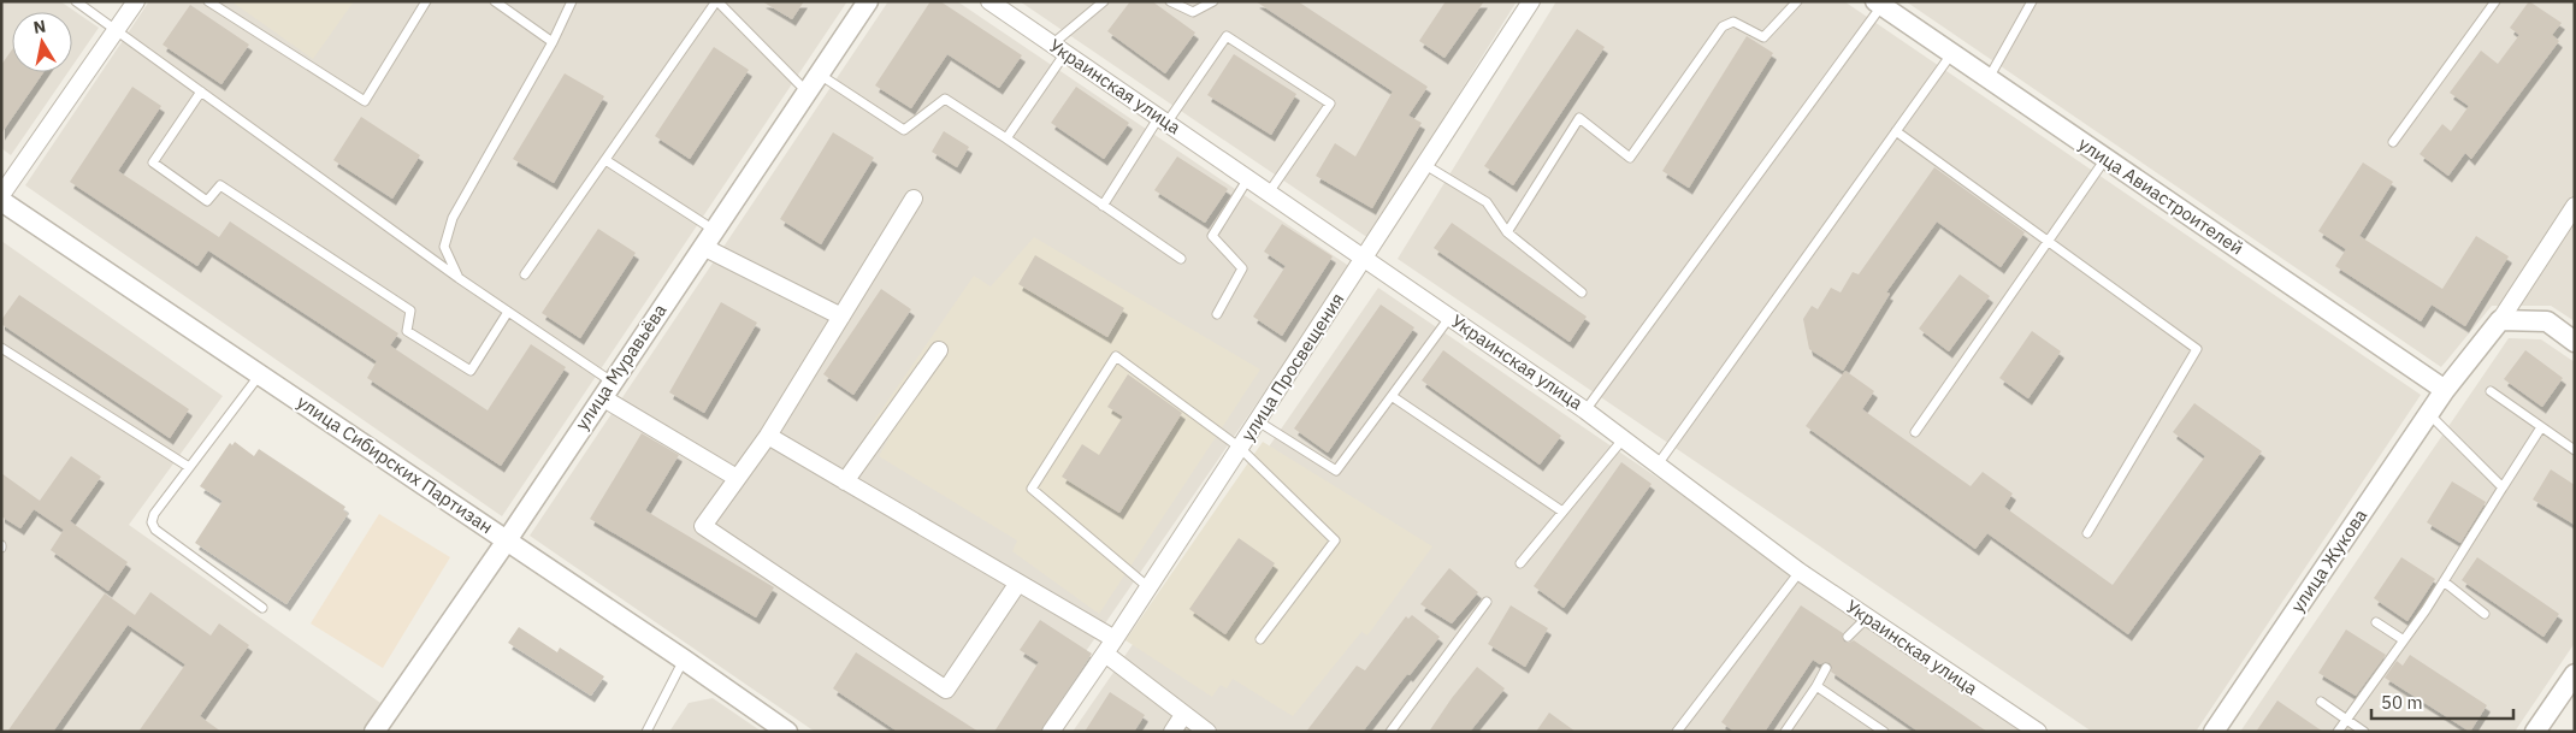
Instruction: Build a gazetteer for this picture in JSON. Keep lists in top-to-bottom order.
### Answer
{
  "streets": {
    "street": [
      "Украинская улица",
      "улица Авиастроителей",
      "улица Муравьёва",
      "улица Просвещения",
      "улица Сибирских Партизан",
      "улица Жукова"
    ]
  },
  "crossings": [
    ["Украинская улица", "улица Просвещения"],
    ["улица Авиастроителей", "улица Жукова"],
    ["улица Муравьёва", "улица Сибирских Партизан"]
  ],
  "scale_bar": "50 m",
  "north": "top"
}
